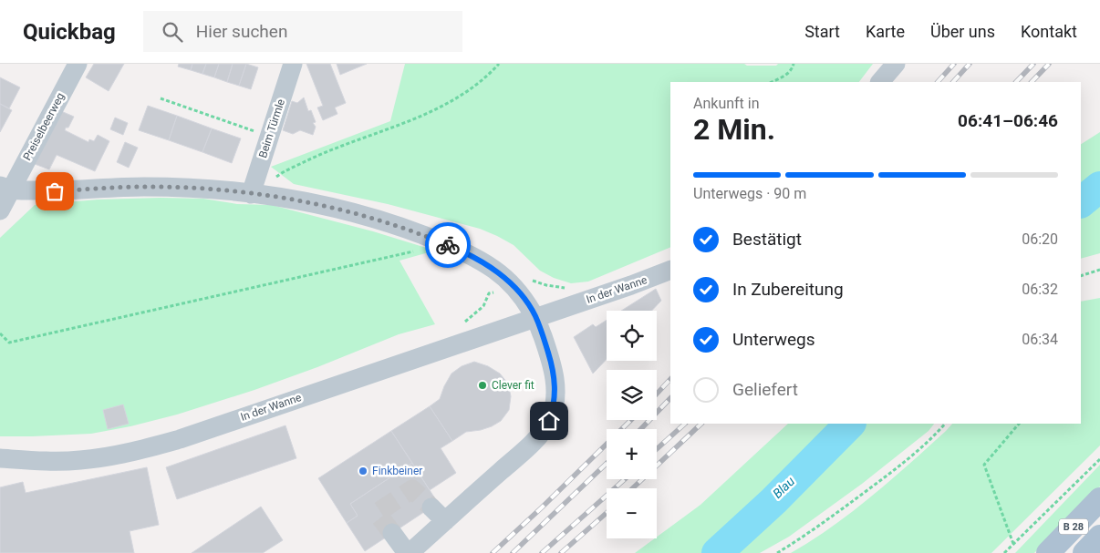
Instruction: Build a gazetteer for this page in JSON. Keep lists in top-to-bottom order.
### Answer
{
  "streets": {
    "main road": ["B 28"],
    "street": ["Preiselbeerweg", "Beim Türmle", "In der Wanne"]
  },
  "water": ["Blau"],
  "places": ["Clever fit", "Finkbeiner"],
  "page": {
    "header": "Quickbag",
    "search": "Hier suchen",
    "nav": [
      "Start",
      "Karte",
      "Über uns",
      "Kontakt"
    ],
    "heading": ["2 Min.", "Ankunft in", "06:41–06:46"],
    "bar": "Unterwegs · 90 m",
    "list": [
      ["Bestätigt", "06:20"],
      ["In Zubereitung", "06:32"],
      ["Unterwegs", "06:34"],
      "Geliefert"
    ],
    "map_buttons": ["+", "−"]
  }
}
